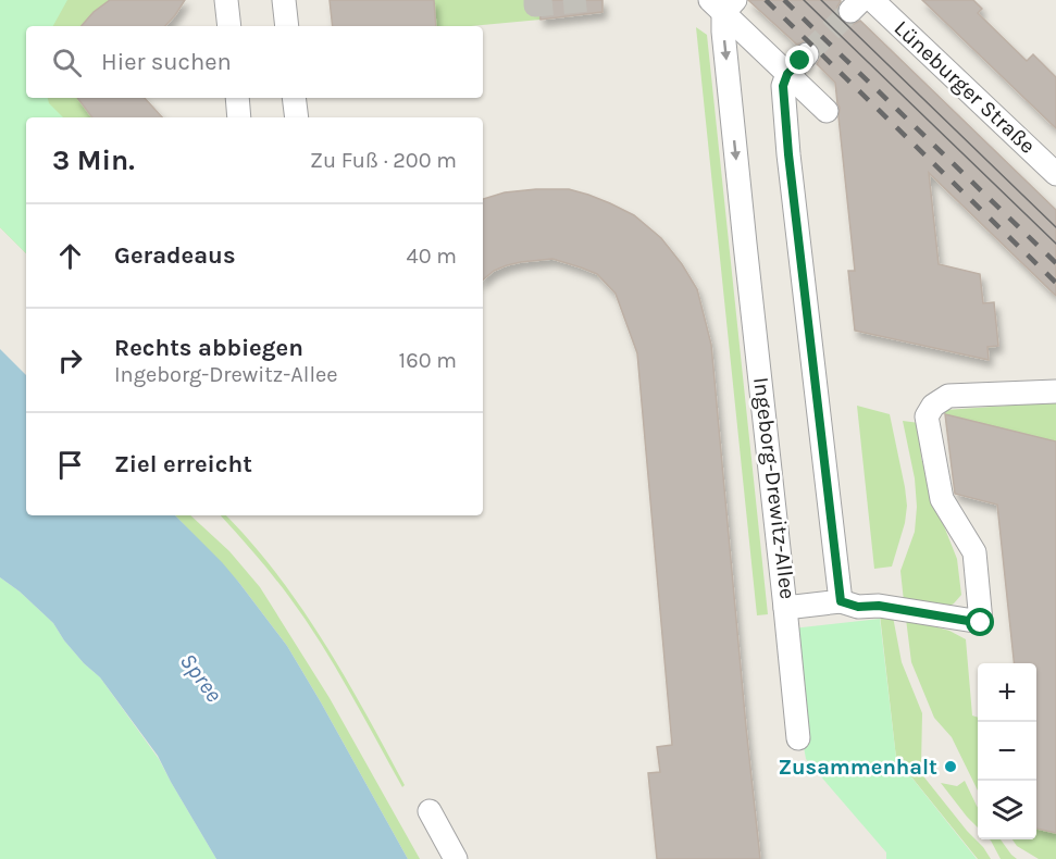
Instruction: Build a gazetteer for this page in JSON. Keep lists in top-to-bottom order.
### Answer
{
  "streets": {
    "street": ["Lüneburger Straße", "Ingeborg-Drewitz-Allee"]
  },
  "water": ["Spree"],
  "places": ["Zusammenhalt"],
  "page": {
    "search": "Hier suchen",
    "heading": ["3 Min.", "Zu Fuß · 200 m"],
    "list": [
      ["Geradeaus", "40 m"],
      ["Rechts abbiegen", "Ingeborg-Drewitz-Allee", "160 m"],
      "Ziel erreicht"
    ],
    "map_buttons": ["+", "−"]
  }
}
